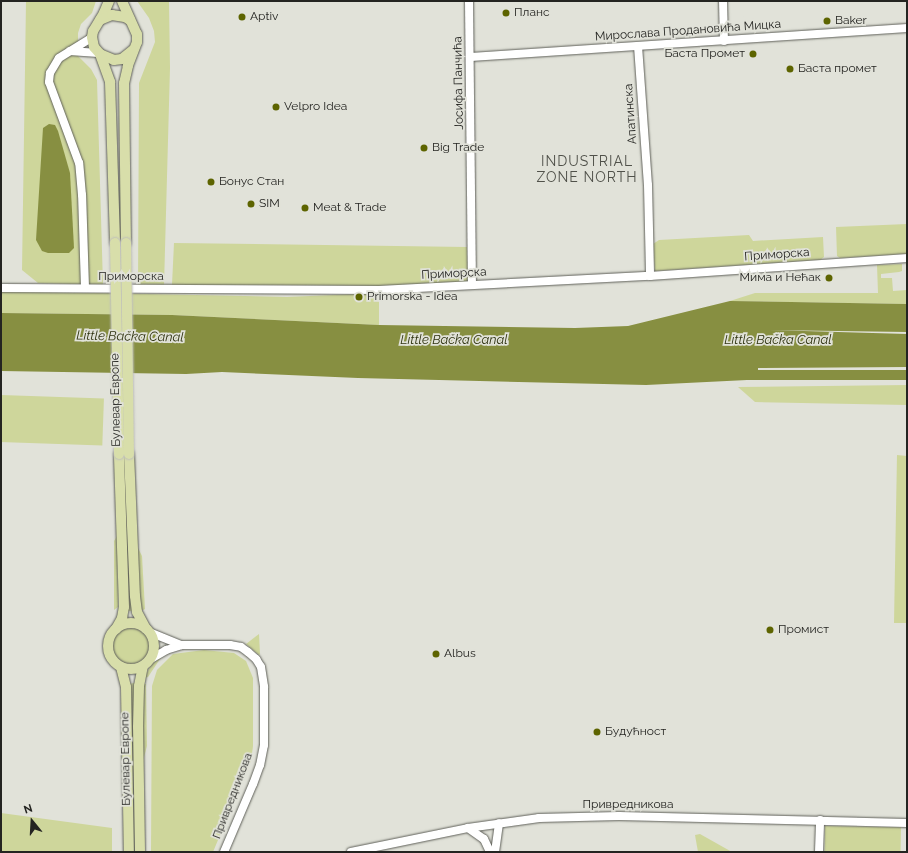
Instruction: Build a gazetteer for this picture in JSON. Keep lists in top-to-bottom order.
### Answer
{
  "streets": {
    "main road": ["Булевар Европе"],
    "street": [
      "Мирослава Продановића Мицка",
      "Јосифа Панчића",
      "Апатинска",
      "Приморска",
      "Привредникова"
    ]
  },
  "crossings": [
    ["Мирослава Продановића Мицка", "Јосифа Панчића"],
    ["Мирослава Продановића Мицка", "Апатинска"],
    ["Јосифа Панчића", "Приморска"],
    ["Апатинска", "Приморска"]
  ],
  "districts": ["INDUSTRIAL ZONE NORTH"],
  "water": ["Little Bačka Canal"],
  "places": [
    "Планс",
    "Aptiv",
    "Baker",
    "Баста Промет",
    "Баста промет",
    "Velpro Idea",
    "Big Trade",
    "Бонус Стан",
    "SIM",
    "Meat & Trade",
    "Мима и Нећак",
    "Primorska - Idea",
    "Промист",
    "Albus",
    "Будућност"
  ],
  "north": "top"
}
